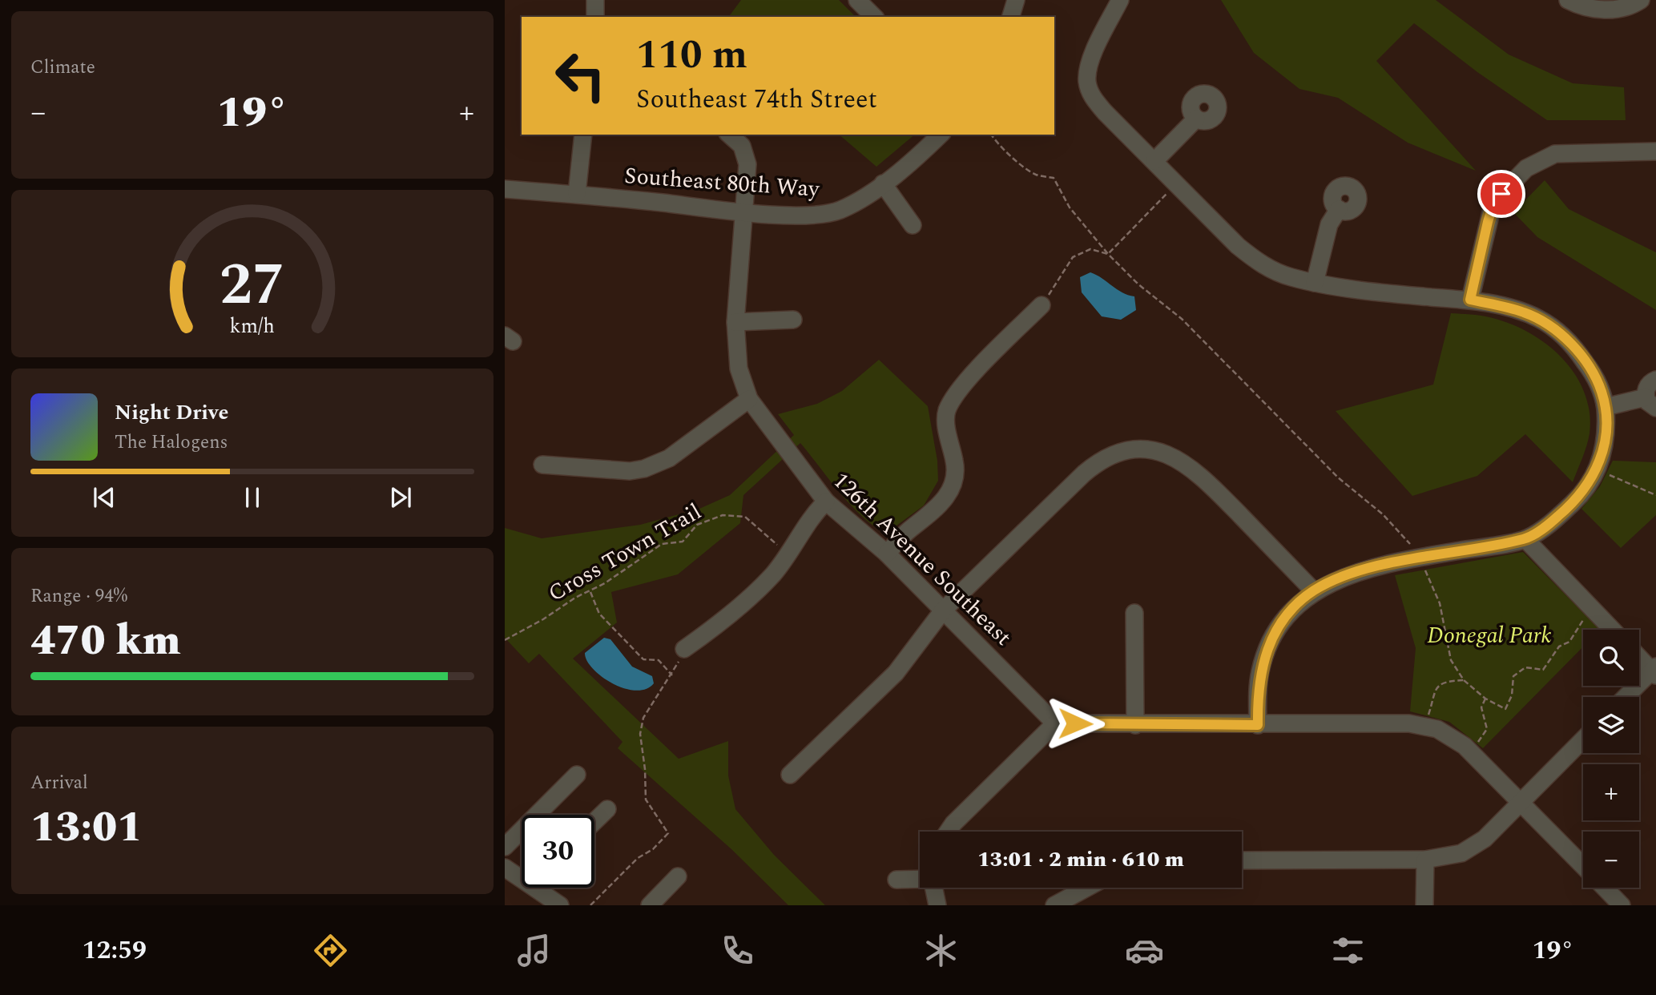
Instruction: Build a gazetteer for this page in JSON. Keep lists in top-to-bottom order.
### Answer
{
  "streets": {
    "street": ["Southeast 80th Way", "126th Avenue Southeast"],
    "path": ["Cross Town Trail"]
  },
  "crossings": [
    ["Southeast 80th Way", "126th Avenue Southeast"]
  ],
  "parks": ["Donegal Park"],
  "page": {
    "tile": [
      "Climate",
      ["Range · 94%", "470 km"],
      ["Arrival", "13:01"]
    ],
    "turn": ["110 m", "Southeast 74th Street"],
    "heat": ["−", "19°", "+"],
    "song": ["Night Drive", "The Halogens"],
    "map_buttons": ["+", "−"],
    "limit": "30",
    "trip": "13:01 · 2 min · 610 m",
    "tabs": ["12:59", "19°"],
    "gauge": ["27", "km/h"]
  }
}
